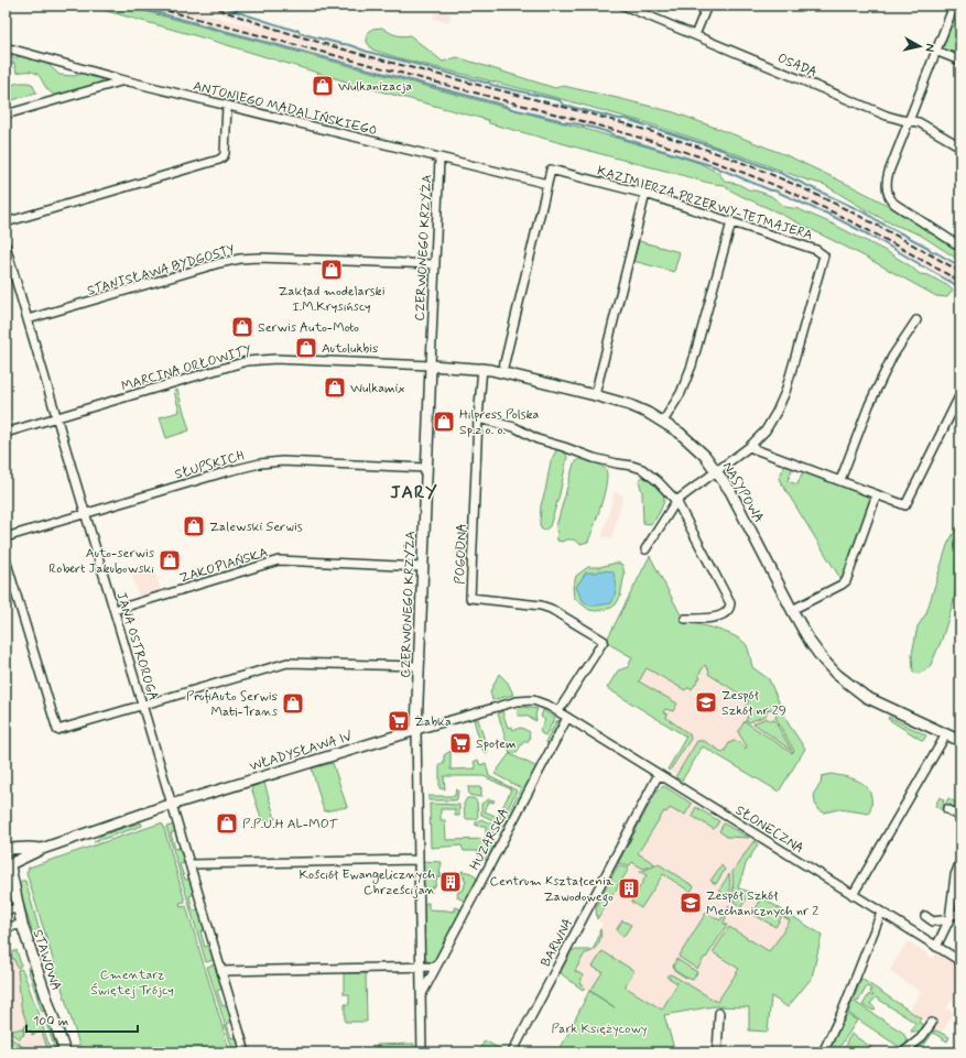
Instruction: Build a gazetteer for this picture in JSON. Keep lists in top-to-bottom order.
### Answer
{
  "streets": {
    "street": [
      "OSADA",
      "ANTONIEGO MADALIŃSKIEGO",
      "KAZIMIERZA PRZERWY-TETMAJERA",
      "CZERWONEGO KRZYŻA",
      "STANISŁAWA BYDGOSTY",
      "MARCINA ORŁOWITY",
      "SŁUPSKICH",
      "NASYPOWA",
      "POGODNA",
      "ZAKOPIAŃSKA",
      "JANA OSTROROGA",
      "WŁADYSŁAWA IV",
      "SŁONECZNA",
      "HUZARSKA",
      "BARWNA",
      "STAWOWA"
    ]
  },
  "crossings": [
    ["ANTONIEGO MADALIŃSKIEGO", "CZERWONEGO KRZYŻA"],
    ["CZERWONEGO KRZYŻA", "STANISŁAWA BYDGOSTY"],
    ["CZERWONEGO KRZYŻA", "MARCINA ORŁOWITY"],
    ["CZERWONEGO KRZYŻA", "SŁUPSKICH"],
    ["CZERWONEGO KRZYŻA", "NASYPOWA"],
    ["CZERWONEGO KRZYŻA", "ZAKOPIAŃSKA"],
    ["CZERWONEGO KRZYŻA", "WŁADYSŁAWA IV"],
    ["CZERWONEGO KRZYŻA", "HUZARSKA"],
    ["STANISŁAWA BYDGOSTY", "JANA OSTROROGA"],
    ["MARCINA ORŁOWITY", "NASYPOWA"],
    ["MARCINA ORŁOWITY", "JANA OSTROROGA"],
    ["SŁUPSKICH", "JANA OSTROROGA"],
    ["NASYPOWA", "POGODNA"],
    ["POGODNA", "WŁADYSŁAWA IV"],
    ["ZAKOPIAŃSKA", "JANA OSTROROGA"],
    ["JANA OSTROROGA", "WŁADYSŁAWA IV"],
    ["WŁADYSŁAWA IV", "SŁONECZNA"],
    ["WŁADYSŁAWA IV", "HUZARSKA"],
    ["WŁADYSŁAWA IV", "STAWOWA"],
    ["SŁONECZNA", "HUZARSKA"],
    ["SŁONECZNA", "BARWNA"]
  ],
  "districts": ["JARY"],
  "parks": ["Cmentarz Świętej Trójcy", "Park Księżycowy"],
  "places": {
    "shop": [
      "Wulkanizacja",
      "Zakład modelarski I.M.Krysińscy",
      "Serwis Auto-Moto",
      "Autolukbis",
      "Wulkamix",
      "Hilpress Polska Sp.z o. o.",
      "Zalewski Serwis",
      "Auto-serwis Robert Jakubowski",
      "ProfiAuto Serwis Mati-Trans",
      "P.P.U.H AL-MOT"
    ],
    "school or university": ["Zespół Szkół nr 29", "Zespół Szkół Mechanicznych nr 2"],
    "supermarket": ["Żabka", "Społem"],
    "building": ["Kościół Ewangelicznych Chrześcijan", "Centrum Kształcenia Zawodowego"]
  },
  "scale_bar": "100 m",
  "north": "right"
}
